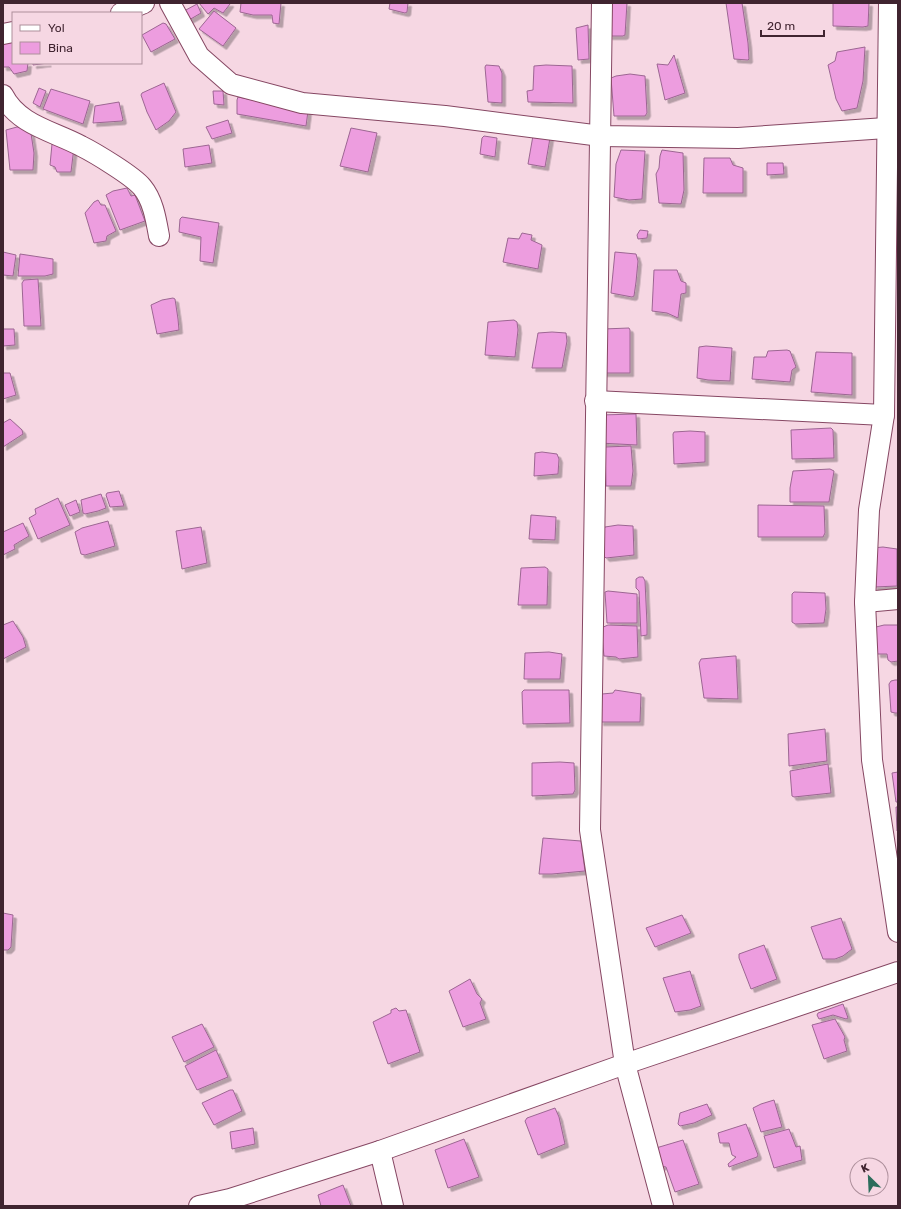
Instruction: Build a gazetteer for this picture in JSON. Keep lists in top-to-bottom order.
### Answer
{
  "legend": ["Yol", "Bina"],
  "scale_bar": "20 m",
  "north": "top left"
}
